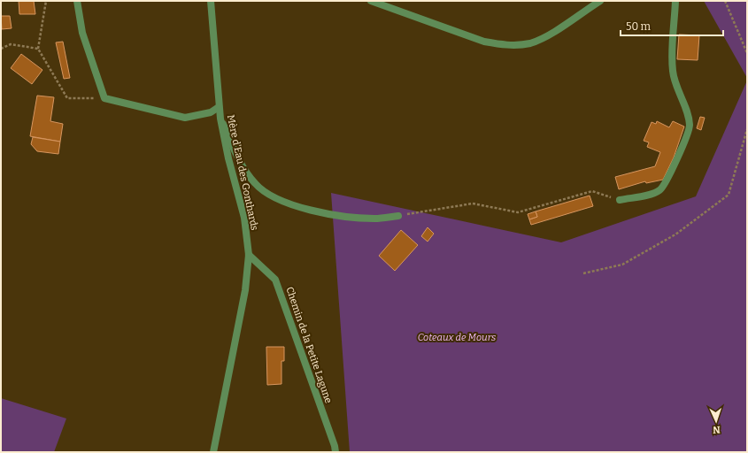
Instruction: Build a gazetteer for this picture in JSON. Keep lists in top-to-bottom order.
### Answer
{
  "streets": {
    "street": ["Mère d'Eau des Gonthards", "Chemin de la Petite Lagune"]
  },
  "crossings": [
    ["Mère d'Eau des Gonthards", "Chemin de la Petite Lagune"]
  ],
  "parks": ["Coteaux de Mours"],
  "scale_bar": "50 m",
  "north": "bottom"
}
